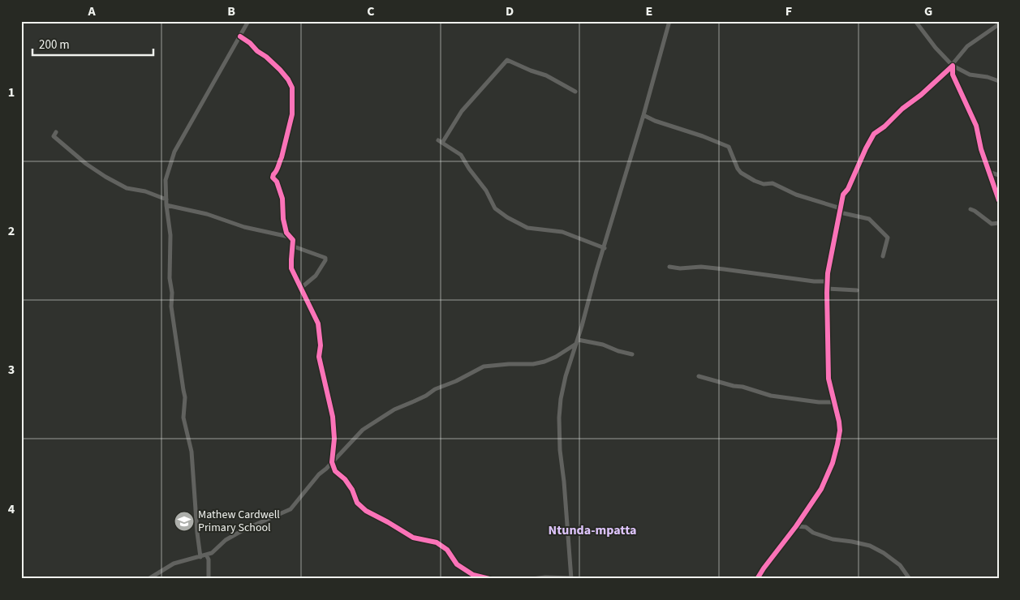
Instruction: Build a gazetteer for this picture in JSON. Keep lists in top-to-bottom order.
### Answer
{
  "districts": ["Ntunda-mpatta"],
  "places": {
    "school or university": ["Mathew Cardwell Primary School"]
  },
  "scale_bar": "200 m",
  "grid": {
    "columns": [
      "A",
      "B",
      "C",
      "D",
      "E",
      "F",
      "G"
    ],
    "rows": [
      "1",
      "2",
      "3",
      "4"
    ]
  }
}
